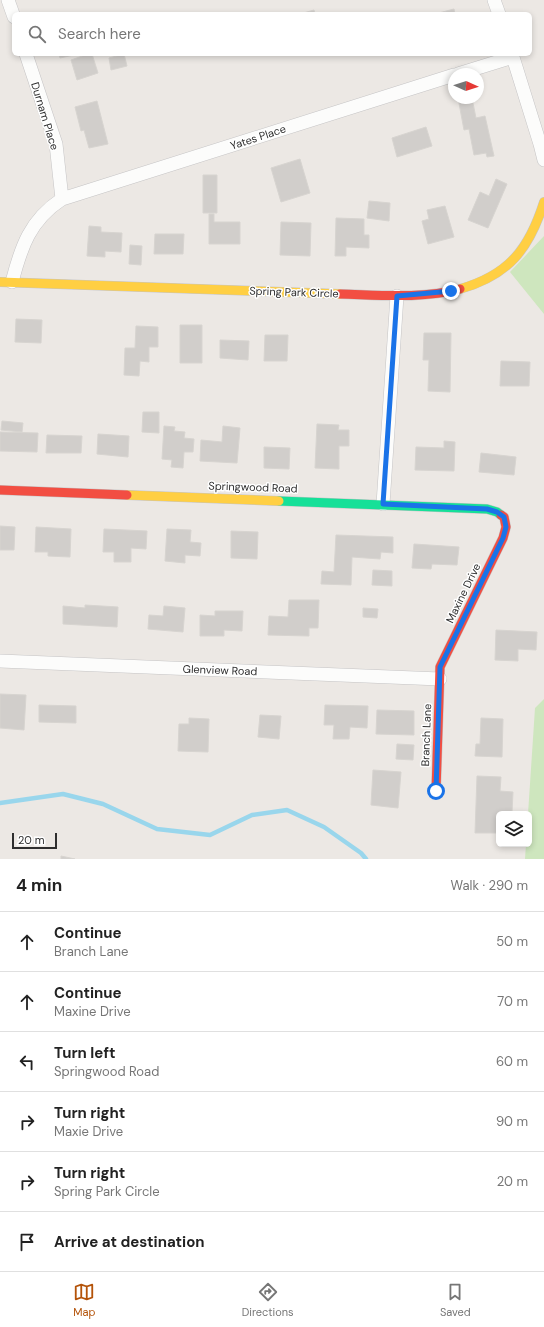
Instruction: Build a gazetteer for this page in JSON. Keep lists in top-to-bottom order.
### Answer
{
  "streets": {
    "street": [
      "Durnam Place",
      "Yates Place",
      "Spring Park Circle",
      "Springwood Road",
      "Maxine Drive",
      "Glenview Road",
      "Branch Lane"
    ]
  },
  "crossings": [
    ["Durnam Place", "Yates Place"],
    ["Springwood Road", "Maxine Drive"],
    ["Maxine Drive", "Glenview Road"],
    ["Maxine Drive", "Branch Lane"],
    ["Glenview Road", "Branch Lane"]
  ],
  "scale_bar": "20 m",
  "north": "right",
  "page": {
    "search": "Search here",
    "scale": "20 m",
    "heading": ["4 min", "Walk · 290 m"],
    "list": [
      ["Continue", "Branch Lane", "50 m"],
      ["Continue", "Maxine Drive", "70 m"],
      ["Turn left", "Springwood Road", "60 m"],
      ["Turn right", "Maxie Drive", "90 m"],
      ["Turn right", "Spring Park Circle", "20 m"],
      "Arrive at destination"
    ],
    "nav": ["Map", "Directions", "Saved"]
  }
}
